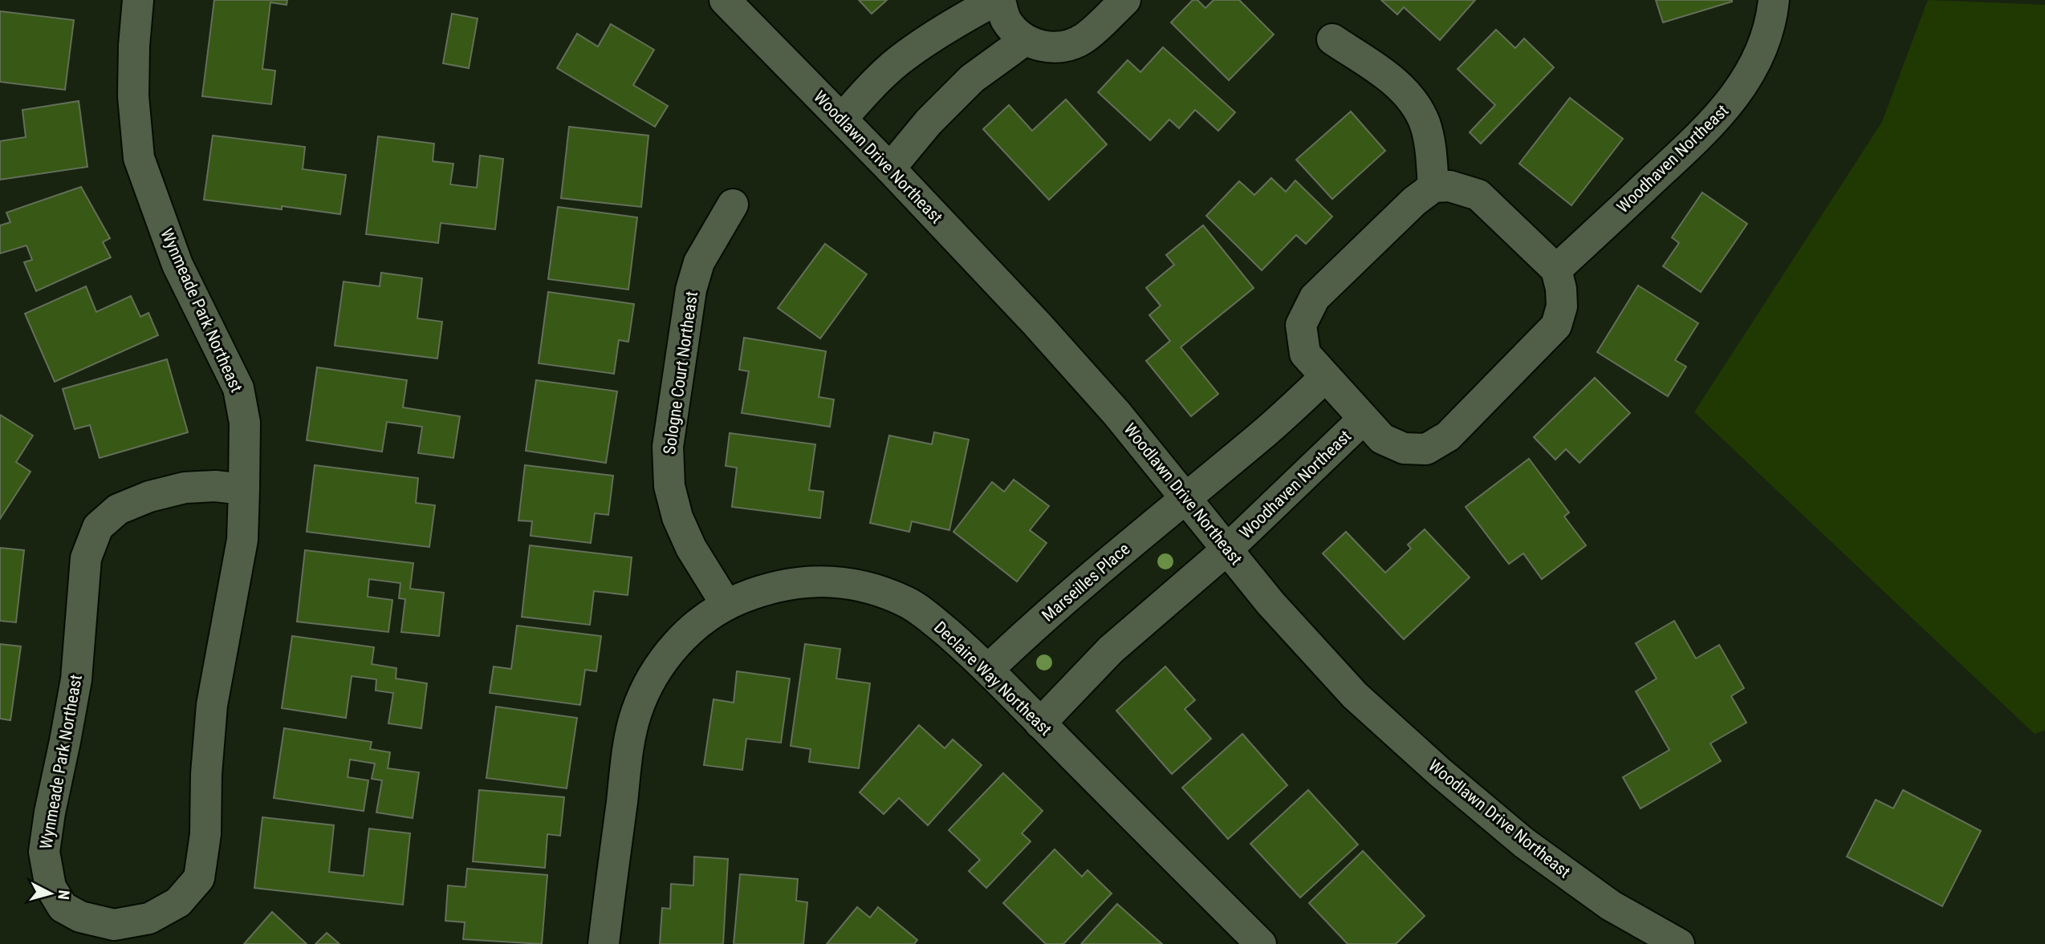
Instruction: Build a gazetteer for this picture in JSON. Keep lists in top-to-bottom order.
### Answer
{
  "streets": {
    "street": [
      "Woodlawn Drive Northeast",
      "Woodhaven Northeast",
      "Wynmeade Park Northeast",
      "Sologne Court Northeast",
      "Marseilles Place",
      "Declaire Way Northeast"
    ]
  },
  "crossings": [
    ["Woodlawn Drive Northeast", "Woodhaven Northeast"],
    ["Woodlawn Drive Northeast", "Marseilles Place"],
    ["Sologne Court Northeast", "Declaire Way Northeast"],
    ["Marseilles Place", "Declaire Way Northeast"]
  ],
  "north": "right"
}
